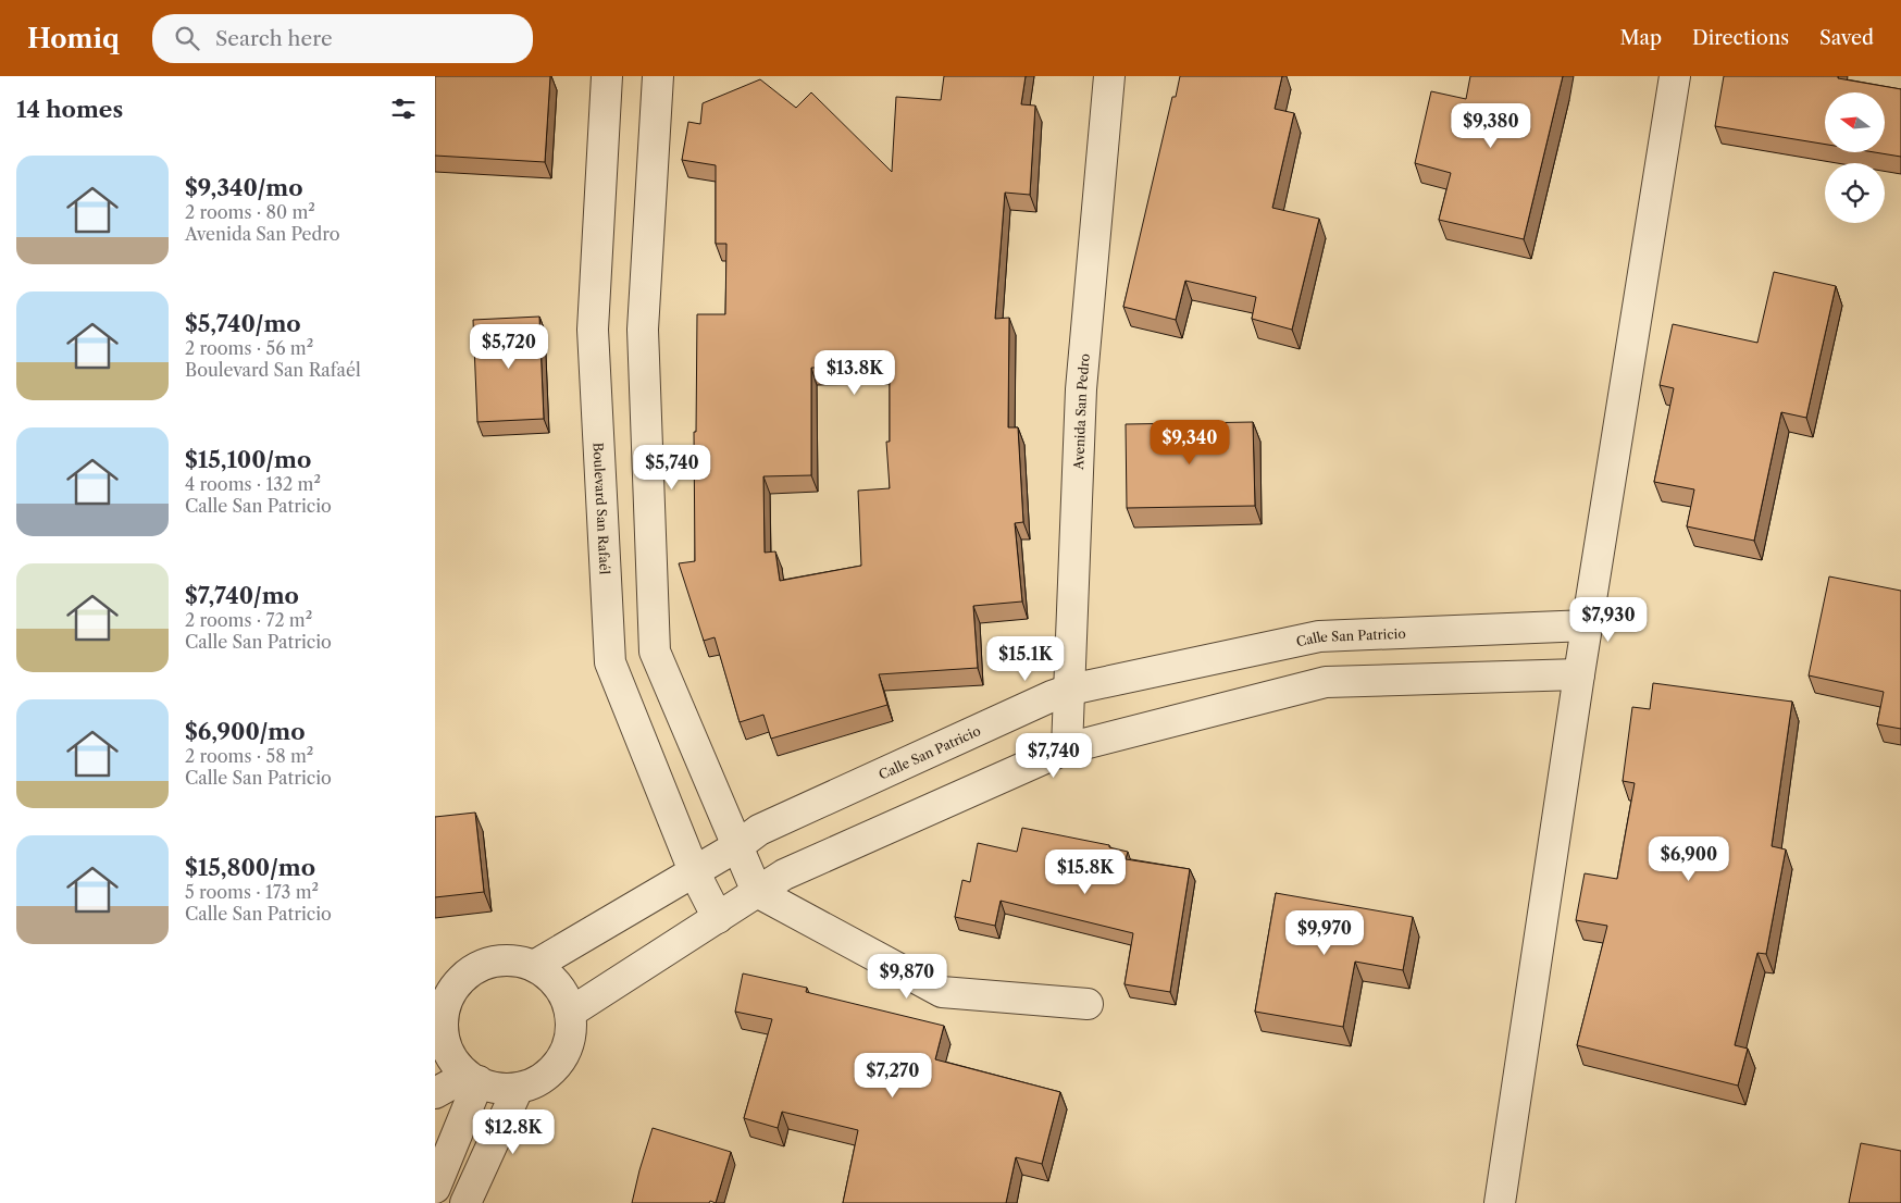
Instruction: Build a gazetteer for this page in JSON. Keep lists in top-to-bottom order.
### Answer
{
  "streets": {
    "street": ["Avenida San Pedro", "Boulevard San Rafaél", "Calle San Patricio"]
  },
  "crossings": [
    ["Avenida San Pedro", "Calle San Patricio"],
    ["Boulevard San Rafaél", "Calle San Patricio"]
  ],
  "north": "left",
  "page": {
    "header": "Homiq",
    "search": "Search here",
    "nav": ["Map", "Directions", "Saved"],
    "heading": "14 homes",
    "price": [
      "$9,380",
      "$5,720",
      "$13.8K",
      "$9,340",
      "$5,740",
      "$7,930",
      "$15.1K",
      "$7,740",
      "$6,900",
      "$15.8K",
      "$9,970",
      "$9,870",
      "$7,270",
      "$12.8K"
    ],
    "list": [
      {
        "name": "$9,340/mo",
        "note": "2 rooms · 80 m² · Avenida San Pedro"
      },
      {
        "name": "$5,740/mo",
        "note": "2 rooms · 56 m² · Boulevard San Rafaél"
      },
      {
        "name": "$15,100/mo",
        "note": "4 rooms · 132 m² · Calle San Patricio"
      },
      {
        "name": "$7,740/mo",
        "note": "2 rooms · 72 m² · Calle San Patricio"
      },
      {
        "name": "$6,900/mo",
        "note": "2 rooms · 58 m² · Calle San Patricio"
      },
      {
        "name": "$15,800/mo",
        "note": "5 rooms · 173 m² · Calle San Patricio"
      }
    ]
  }
}
